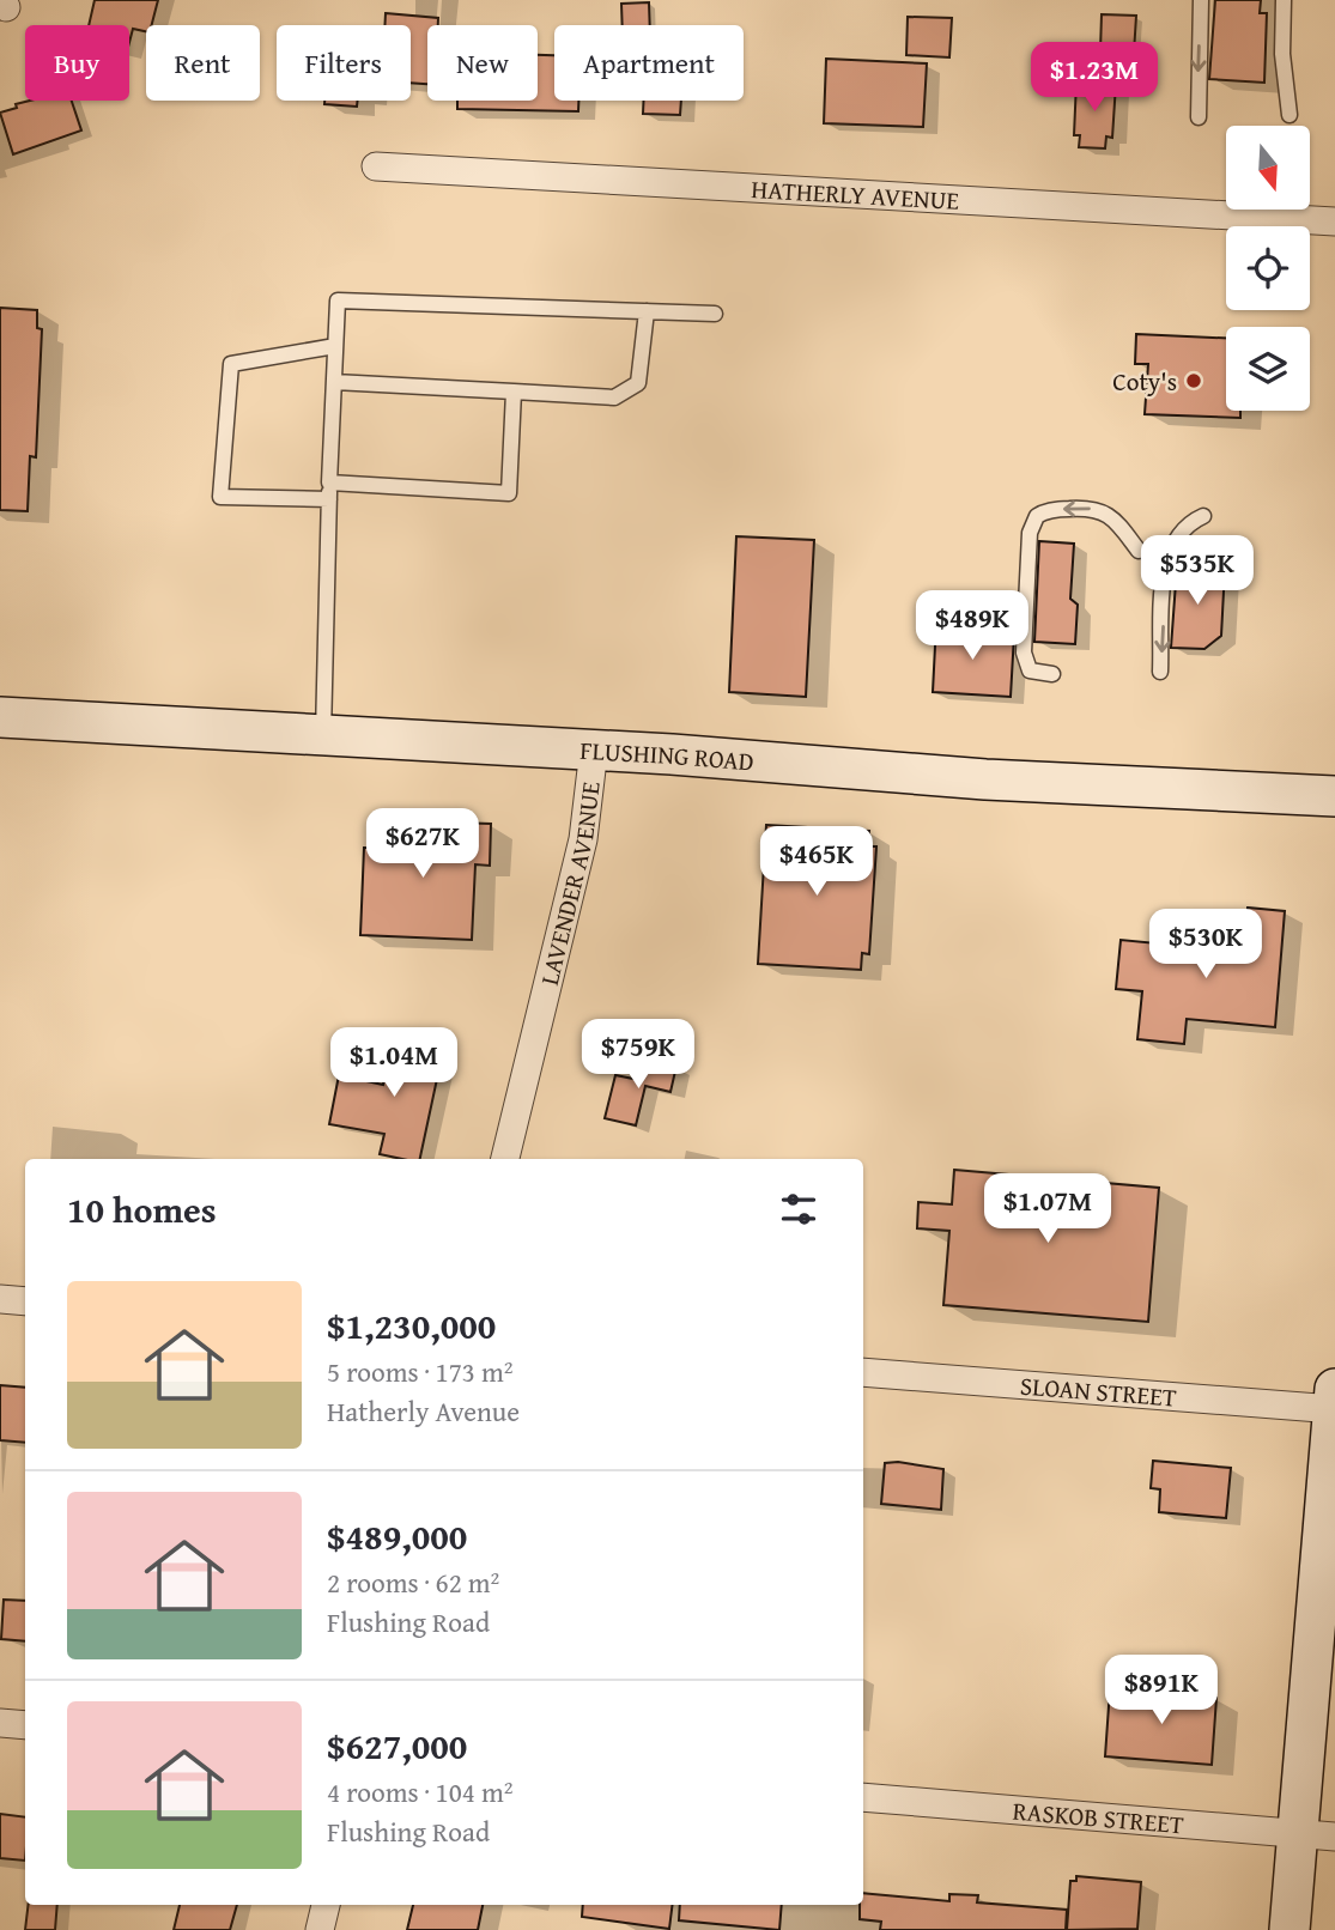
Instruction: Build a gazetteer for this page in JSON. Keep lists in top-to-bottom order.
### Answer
{
  "streets": {
    "main road": ["FLUSHING ROAD"],
    "street": [
      "HATHERLY AVENUE",
      "LAVENDER AVENUE",
      "SLOAN STREET",
      "RASKOB STREET"
    ]
  },
  "crossings": [
    ["FLUSHING ROAD", "LAVENDER AVENUE"]
  ],
  "places": ["Coty's"],
  "north": "bottom",
  "page": {
    "chip": [
      "Buy",
      "Rent",
      "Filters",
      "New",
      "Apartment"
    ],
    "price": [
      "$1.23M",
      "$535K",
      "$489K",
      "$627K",
      "$465K",
      "$530K",
      "$759K",
      "$1.04M",
      "$1.07M",
      "$891K"
    ],
    "heading": "10 homes",
    "list": [
      {
        "name": "$1,230,000",
        "note": "5 rooms · 173 m² · Hatherly Avenue"
      },
      {
        "name": "$489,000",
        "note": "2 rooms · 62 m² · Flushing Road"
      },
      {
        "name": "$627,000",
        "note": "4 rooms · 104 m² · Flushing Road"
      }
    ]
  }
}
